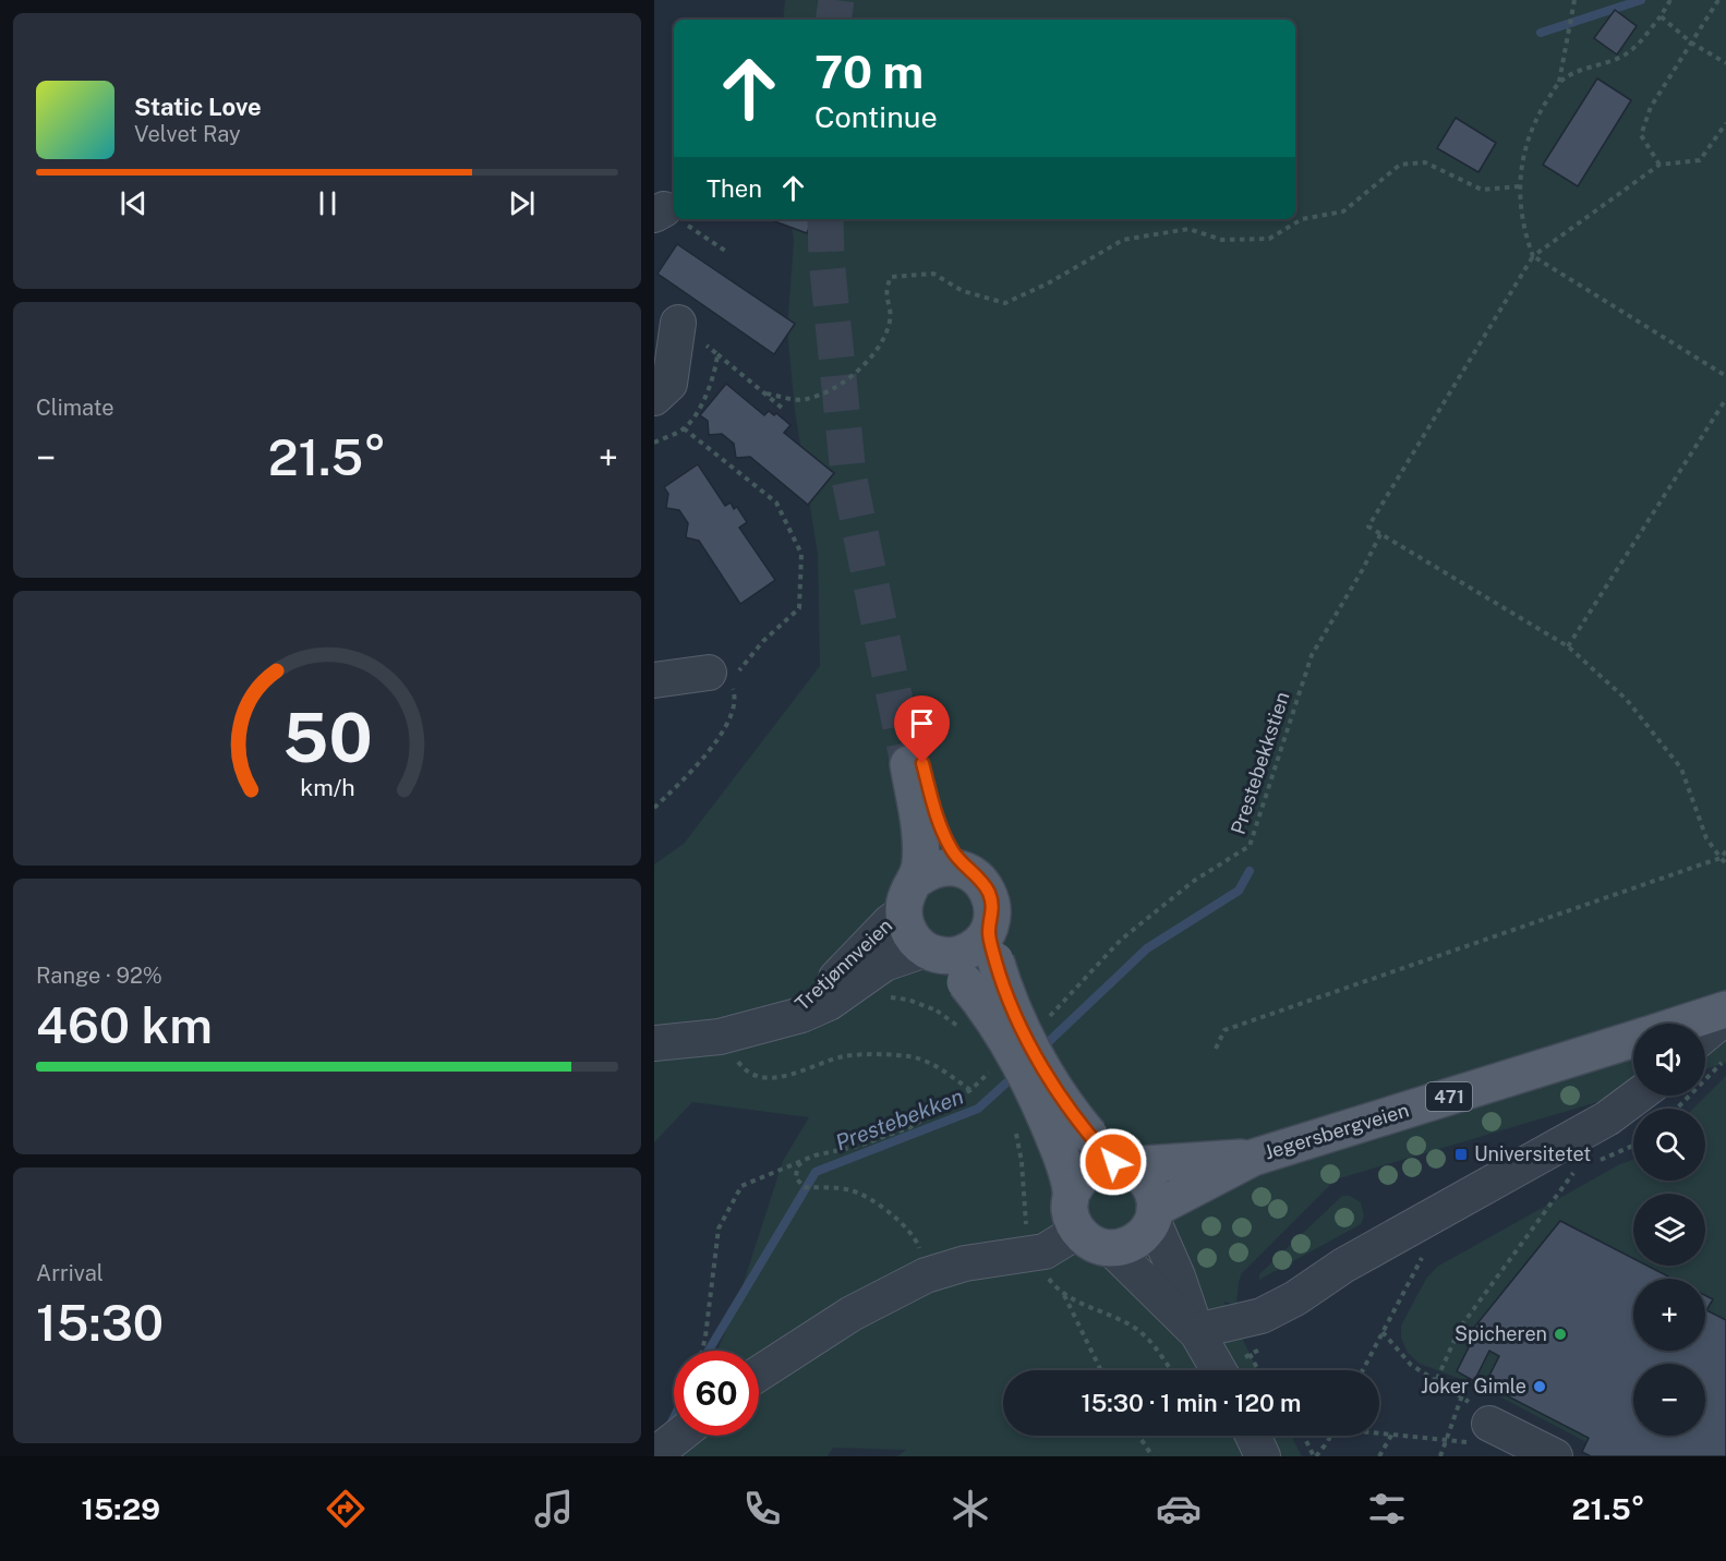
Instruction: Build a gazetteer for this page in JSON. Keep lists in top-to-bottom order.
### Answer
{
  "streets": {
    "main road": ["471", "Jegersbergveien"],
    "street": ["Tretjønnveien"],
    "path": ["Prestebekkstien"]
  },
  "crossings": [
    ["471", "Jegersbergveien"]
  ],
  "water": ["Prestebekken"],
  "places": {
    "transit": ["Universitetet"],
    "other": ["Spicheren", "Joker Gimle"]
  },
  "page": {
    "turn": ["70 m", "Continue"],
    "song": ["Static Love", "Velvet Ray"],
    "then": "Then",
    "tile": [
      "Climate",
      ["Range · 92%", "460 km"],
      ["Arrival", "15:30"]
    ],
    "heat": ["−", "21.5°", "+"],
    "map_buttons": ["+", "−"],
    "limit": "60",
    "trip": "15:30 · 1 min · 120 m",
    "tabs": ["15:29", "21.5°"],
    "gauge": ["50", "km/h"]
  }
}
